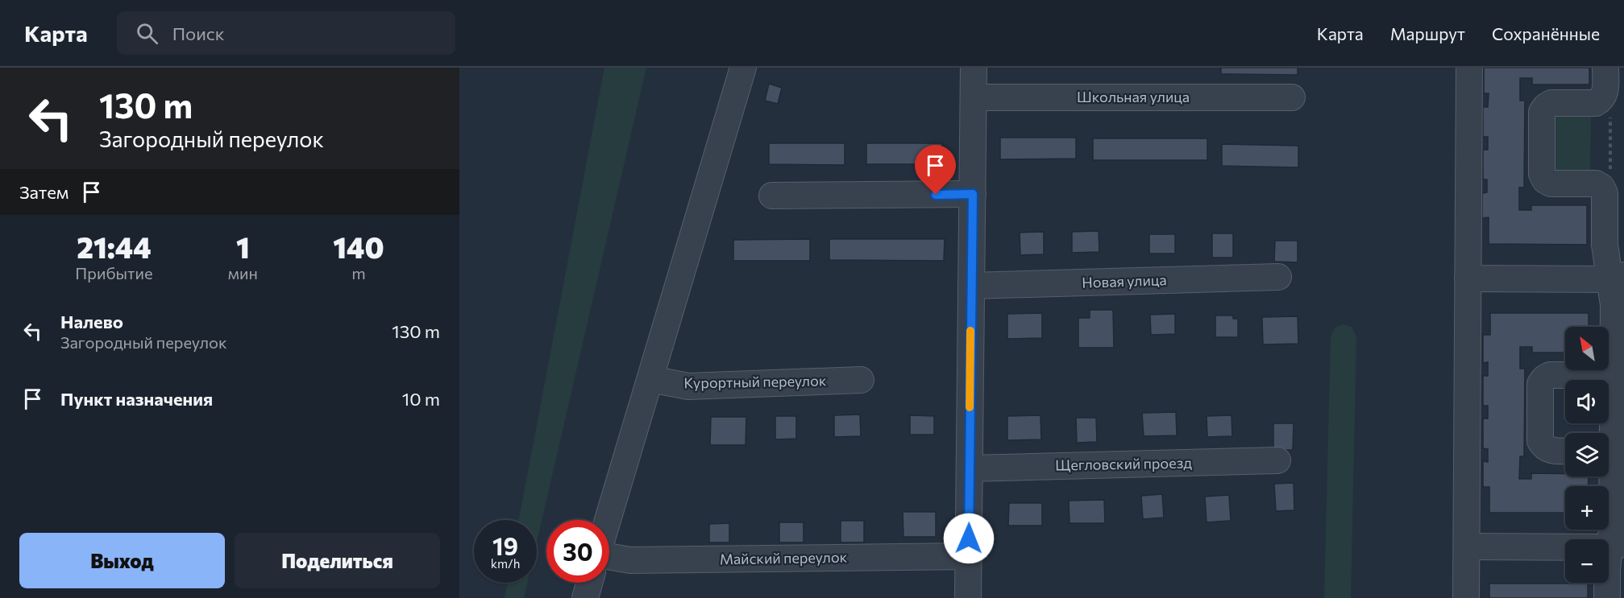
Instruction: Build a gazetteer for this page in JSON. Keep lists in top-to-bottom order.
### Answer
{
  "streets": {
    "street": [
      "Школьная улица",
      "Новая улица",
      "Курортный переулок",
      "Щегловский проезд",
      "Майский переулок"
    ]
  },
  "north": "top left",
  "page": {
    "header": "Карта",
    "search": "Поиск",
    "nav": ["Карта", "Маршрут", "Сохранённые"],
    "turn": ["130 m", "Загородный переулок"],
    "then": "Затем",
    "eta": [
      "21:44",
      "Прибытие",
      "1",
      "мин",
      "140",
      "m"
    ],
    "list": [
      {
        "name": "Налево",
        "note": "Загородный переулок",
        "value": "130 m"
      },
      {
        "name": "Пункт назначения",
        "value": "10 m"
      }
    ],
    "map_buttons": ["+", "−"],
    "speed": "19 km/h",
    "limit": "30",
    "buttons": ["Выход", "Поделиться"]
  }
}
